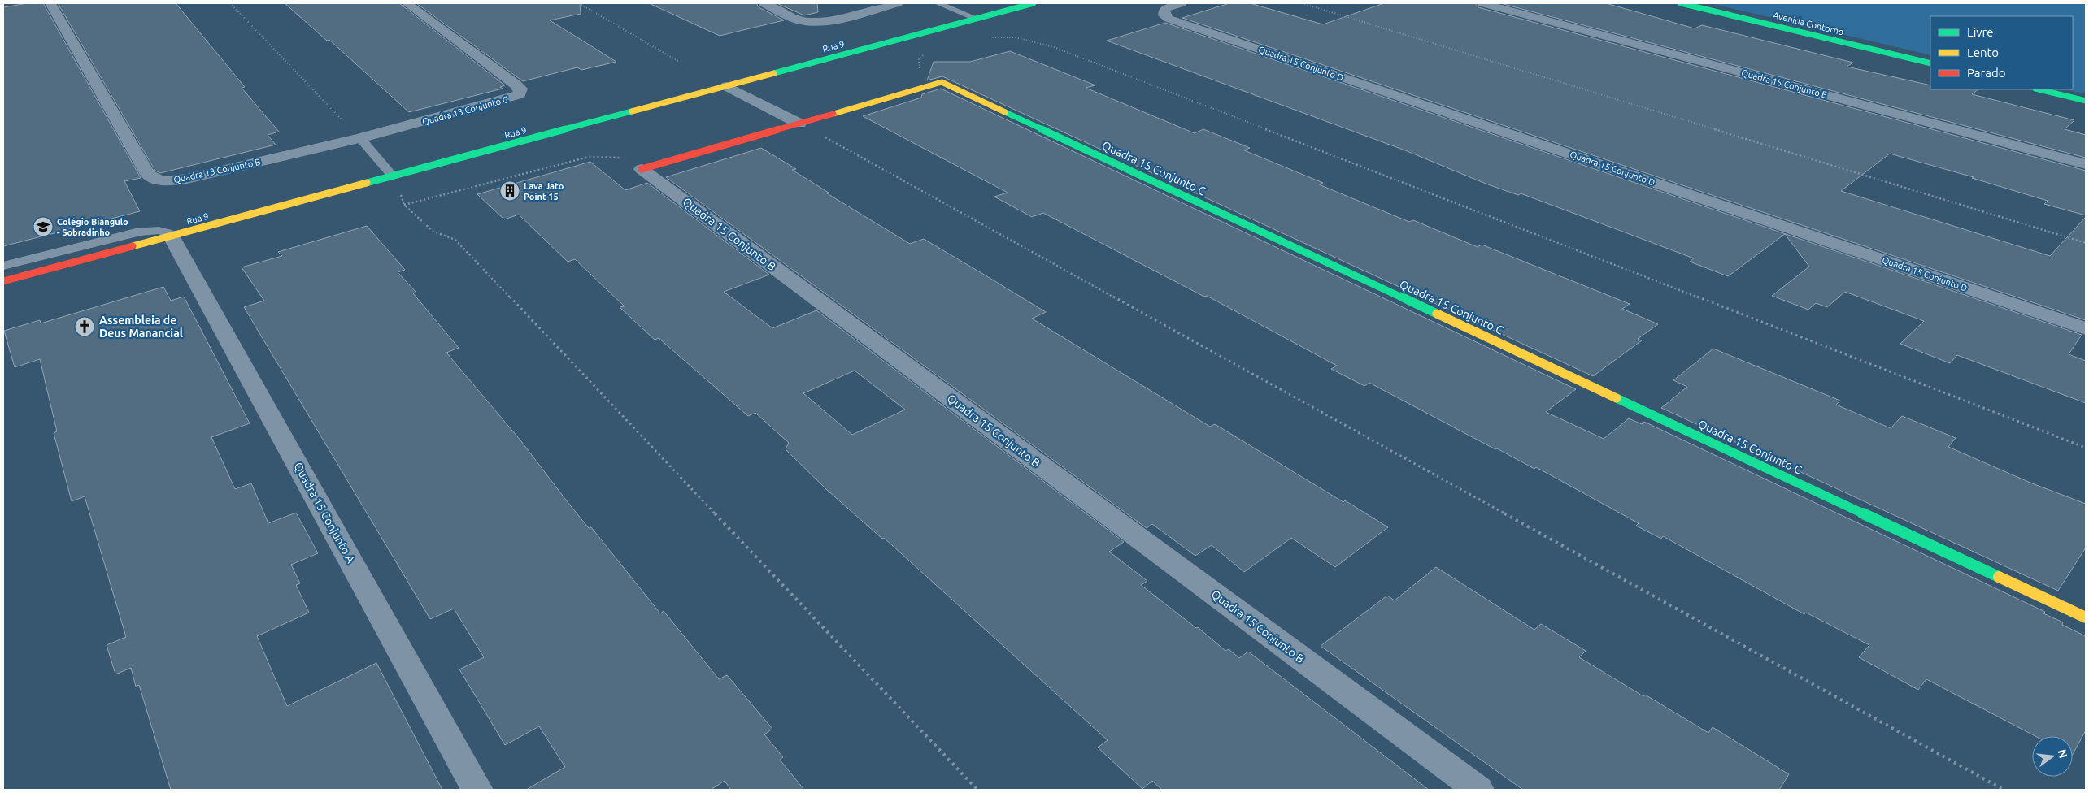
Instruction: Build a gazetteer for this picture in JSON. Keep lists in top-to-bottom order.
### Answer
{
  "streets": {
    "street": [
      "Avenida Contorno",
      "Rua 9",
      "Quadra 15 Conjunto D",
      "Quadra 15 Conjunto E",
      "Quadra 13 Conjunto C",
      "Quadra 15 Conjunto C",
      "Quadra 13 Conjunto B",
      "Quadra 15 Conjunto B",
      "Quadra 15 Conjunto A"
    ]
  },
  "crossings": [
    ["Rua 9", "Quadra 15 Conjunto A"],
    ["Quadra 13 Conjunto C", "Quadra 13 Conjunto B"]
  ],
  "places": {
    "building": ["Lava Jato Point 15"],
    "school or university": ["Colégio Biângulo - Sobradinho"],
    "church": ["Assembleia de Deus Manancial"]
  },
  "legend": ["Livre", "Lento", "Parado"],
  "north": "right"
}
